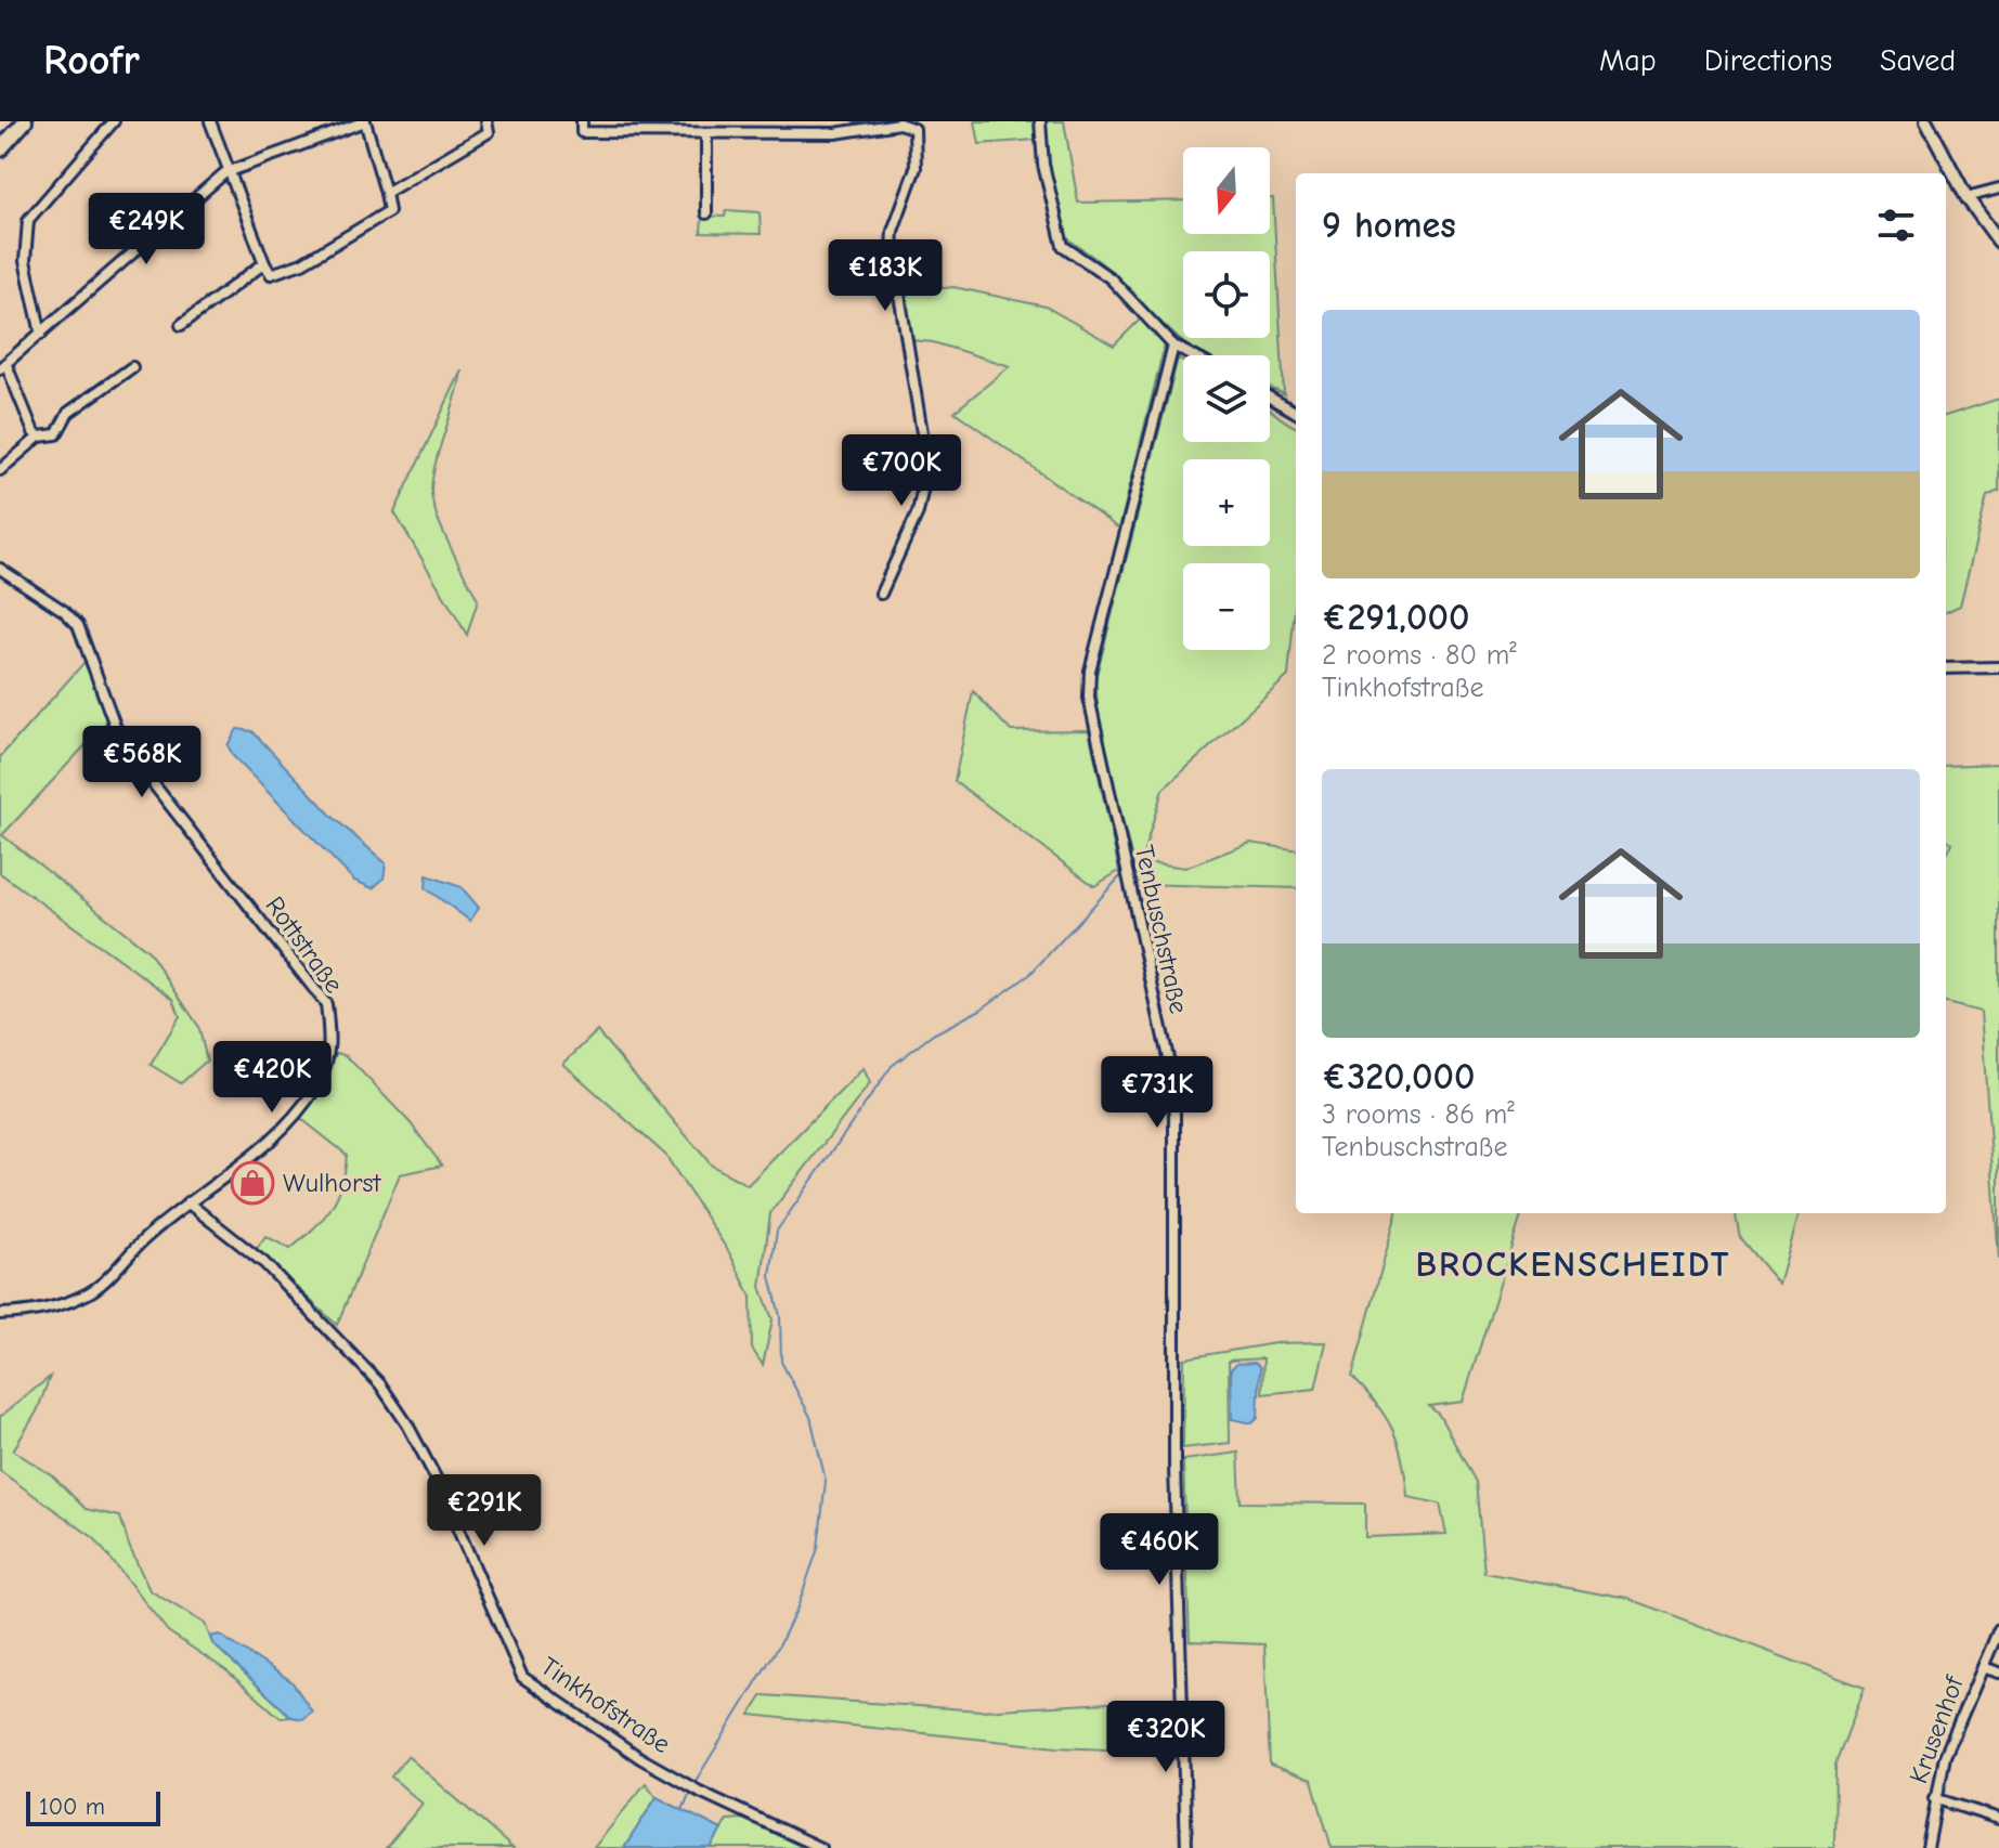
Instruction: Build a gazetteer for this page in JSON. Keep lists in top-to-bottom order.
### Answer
{
  "streets": {
    "street": [
      "Tenbuschstraße",
      "Rottstraße",
      "Tinkhofstraße",
      "Krusenhof"
    ]
  },
  "crossings": [
    ["Rottstraße", "Tinkhofstraße"]
  ],
  "districts": ["BROCKENSCHEIDT"],
  "places": {
    "shop": ["Wulhorst"]
  },
  "scale_bar": "100 m",
  "north": "bottom",
  "page": {
    "header": "Roofr",
    "nav": ["Map", "Directions", "Saved"],
    "map_buttons": ["+", "−"],
    "heading": "9 homes",
    "price": [
      "€249K",
      "€183K",
      "€700K",
      "€568K",
      "€420K",
      "€731K",
      "€291K",
      "€460K",
      "€320K"
    ],
    "list": [
      {
        "name": "€291,000",
        "note": "2 rooms · 80 m² · Tinkhofstraße"
      },
      {
        "name": "€320,000",
        "note": "3 rooms · 86 m² · Tenbuschstraße"
      }
    ],
    "scale": "100 m"
  }
}
